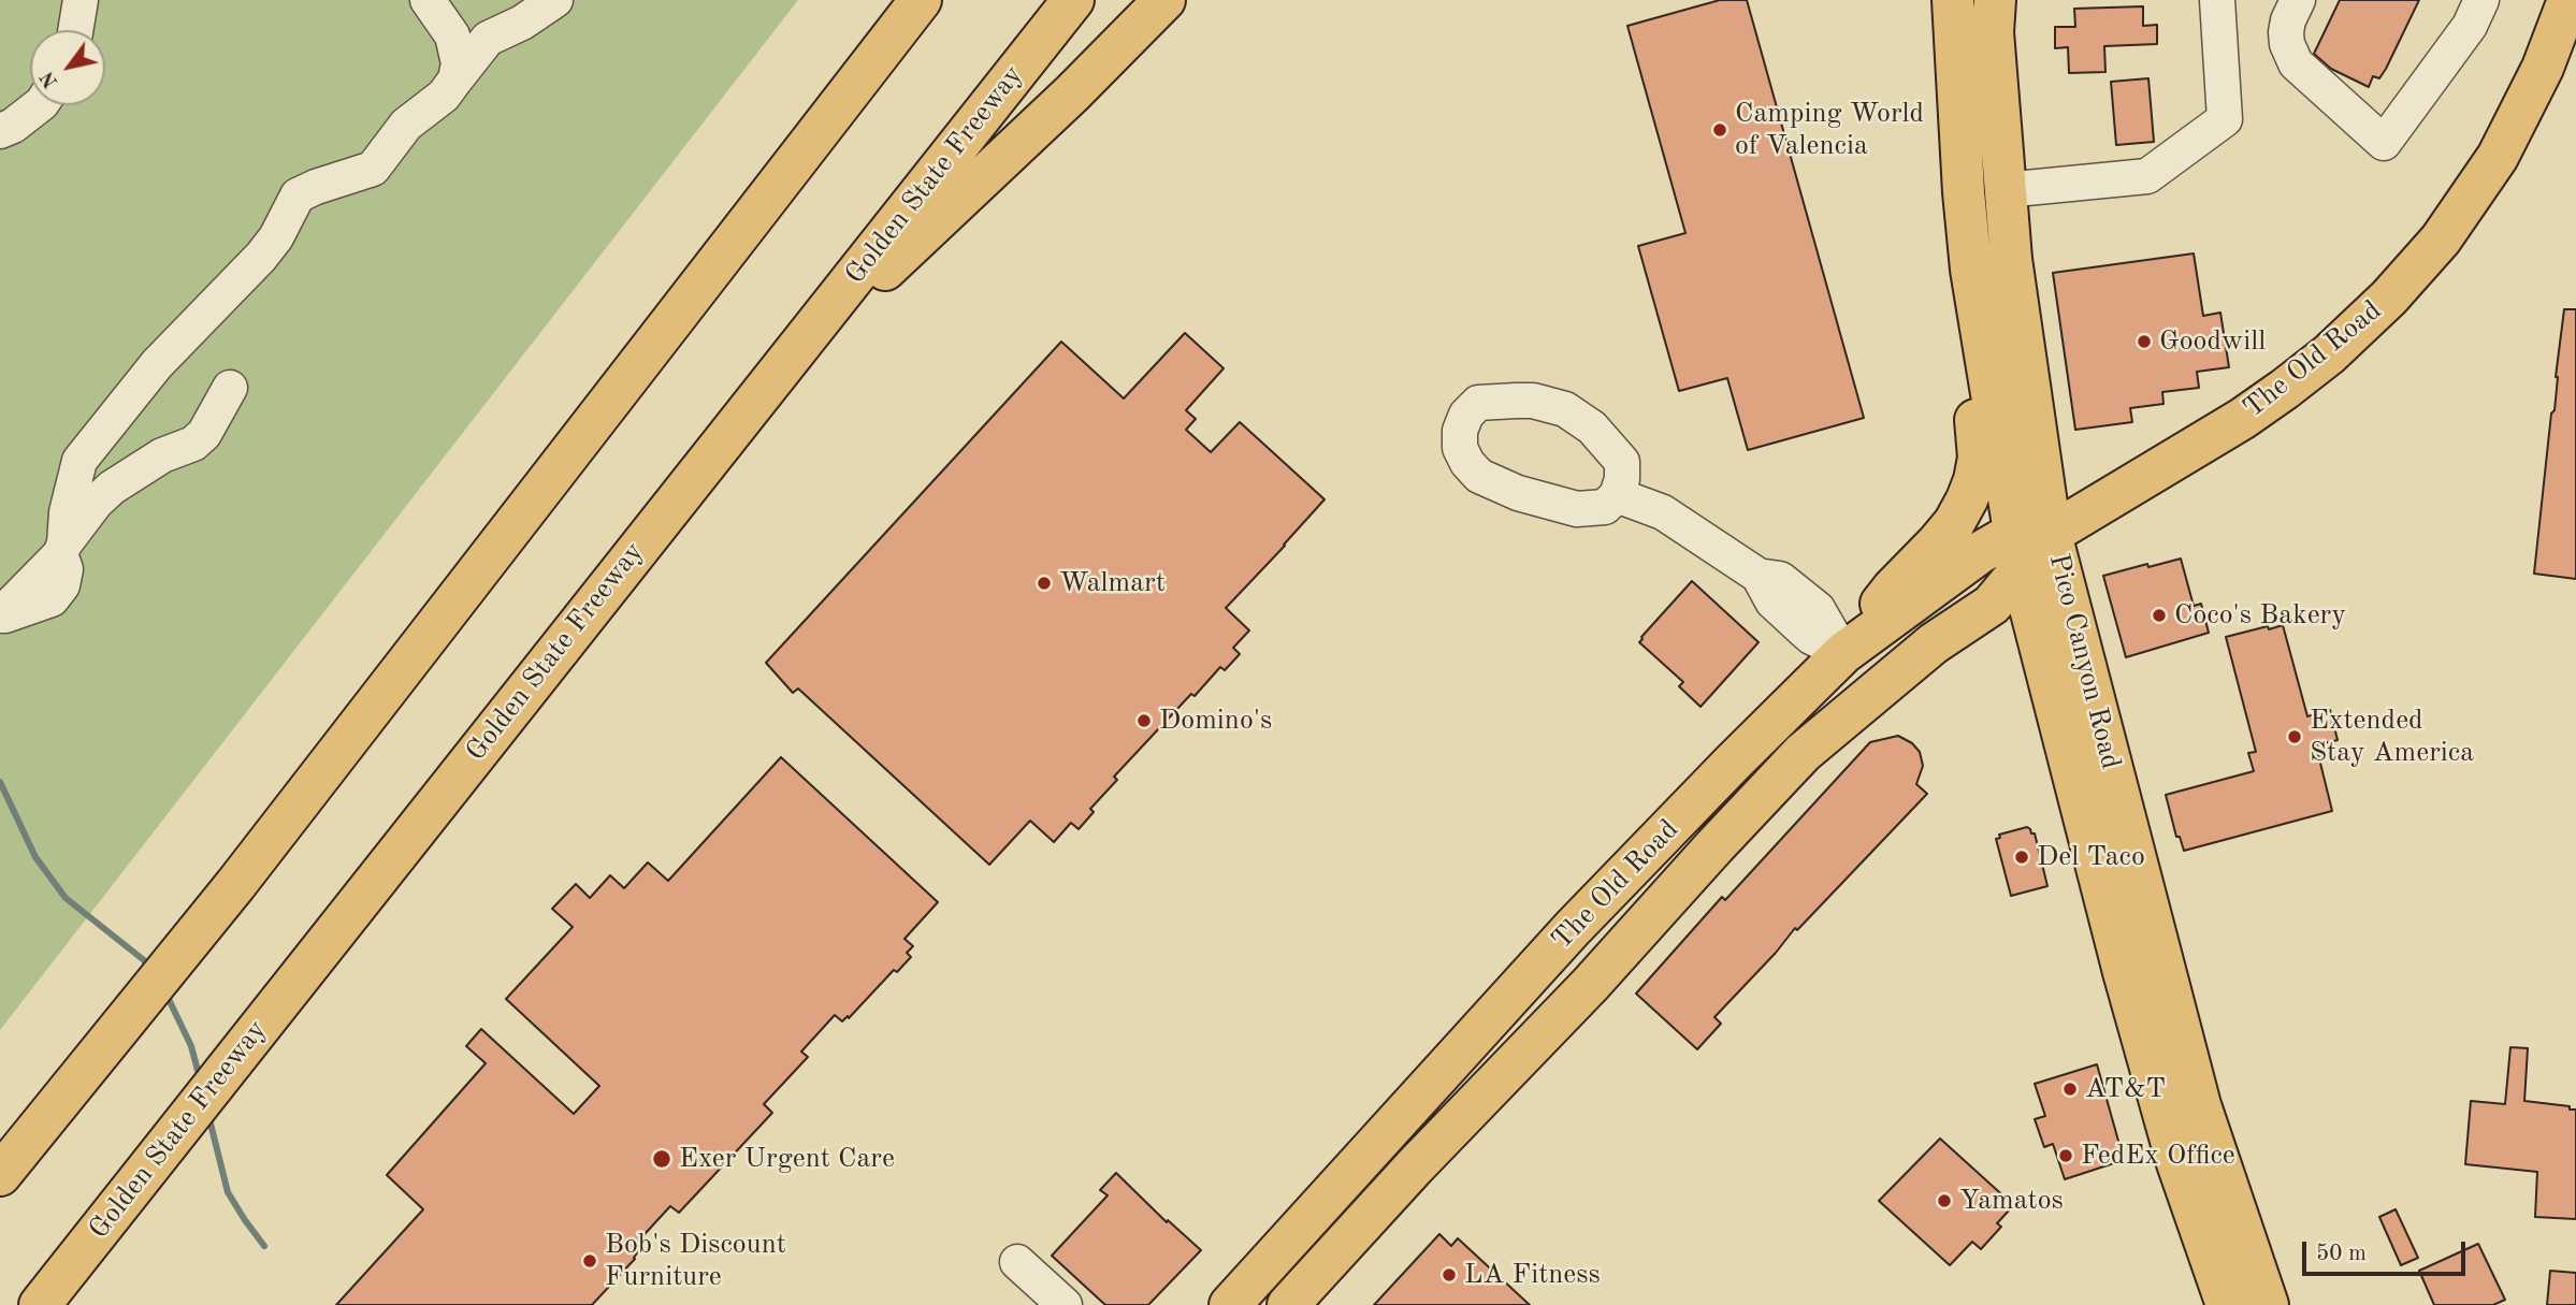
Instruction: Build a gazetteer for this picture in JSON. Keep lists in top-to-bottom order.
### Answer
{
  "streets": {
    "main road": ["Golden State Freeway", "The Old Road", "Pico Canyon Road"]
  },
  "crossings": [
    ["The Old Road", "Pico Canyon Road"]
  ],
  "places": [
    "Camping World of Valencia",
    "Goodwill",
    "Walmart",
    "Coco's Bakery",
    "Domino's",
    "Extended Stay America",
    "Del Taco",
    "AT&T",
    "FedEx Office",
    "Exer Urgent Care",
    "Yamatos",
    "Bob's Discount Furniture",
    "LA Fitness"
  ],
  "scale_bar": "50 m",
  "north": "bottom left"
}
